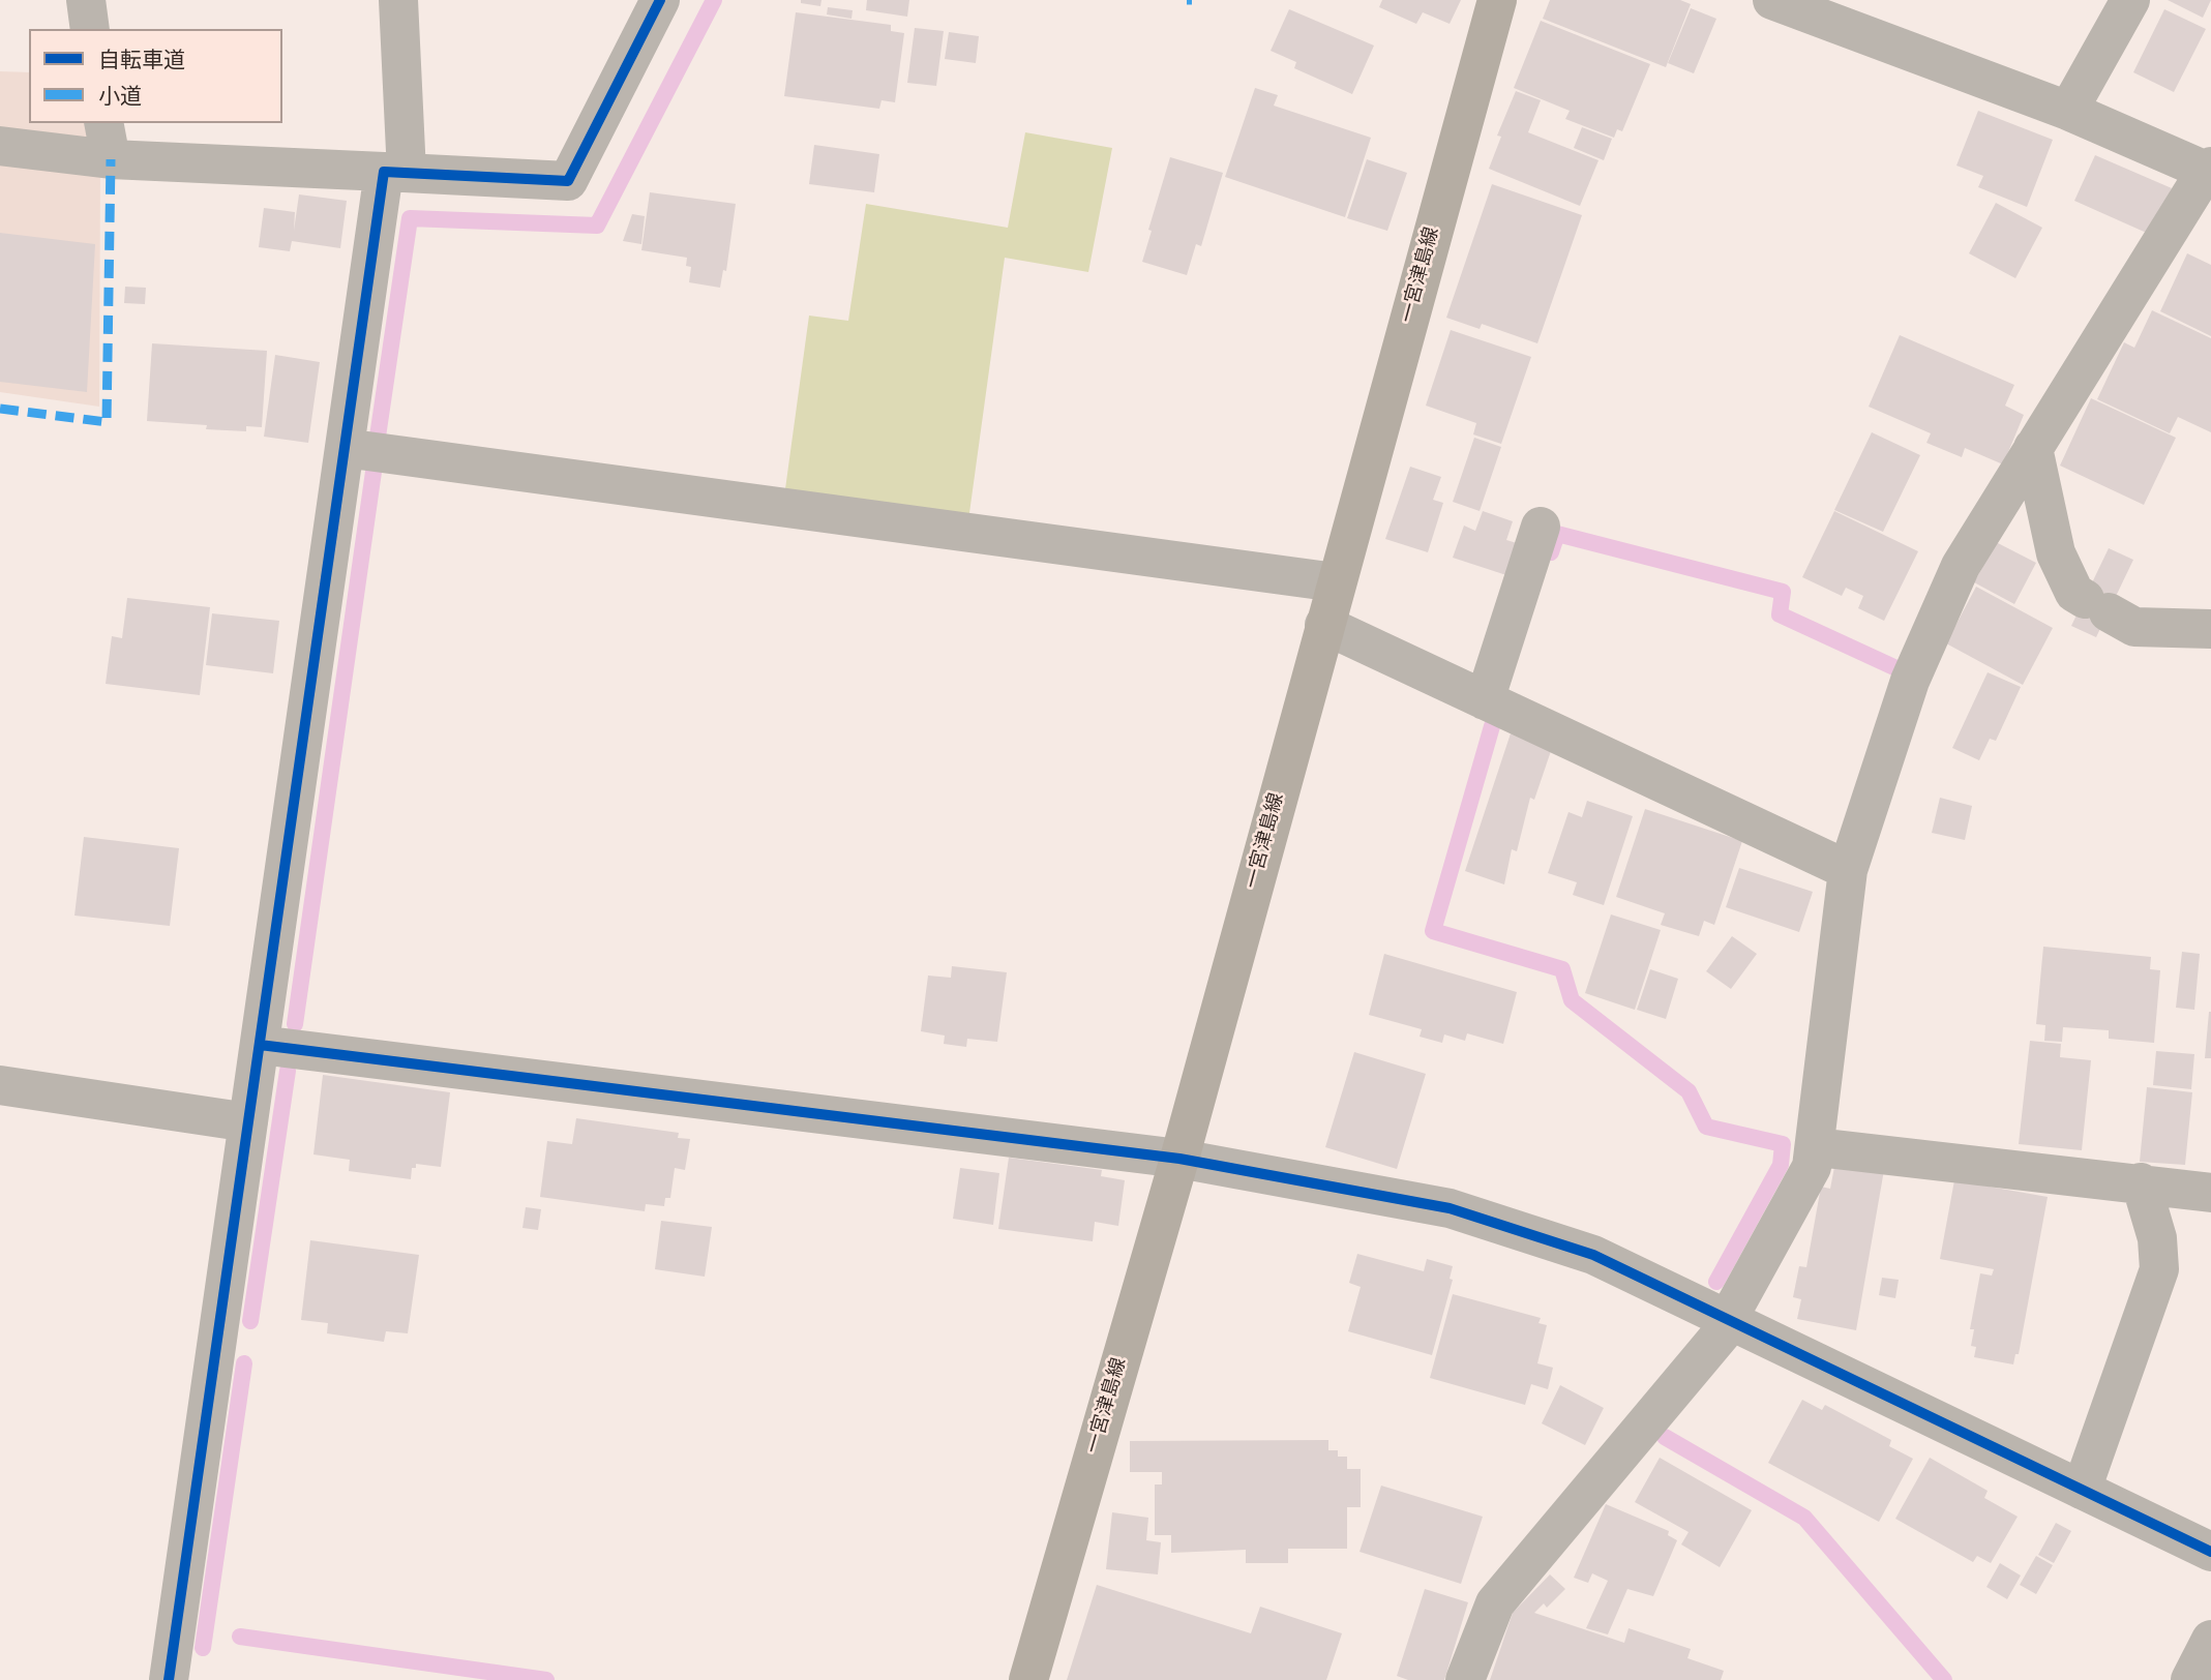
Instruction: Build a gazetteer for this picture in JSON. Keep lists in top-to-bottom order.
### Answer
{
  "streets": {
    "main road": ["一宮津島線"]
  },
  "legend": ["自転車道", "小道"]
}
